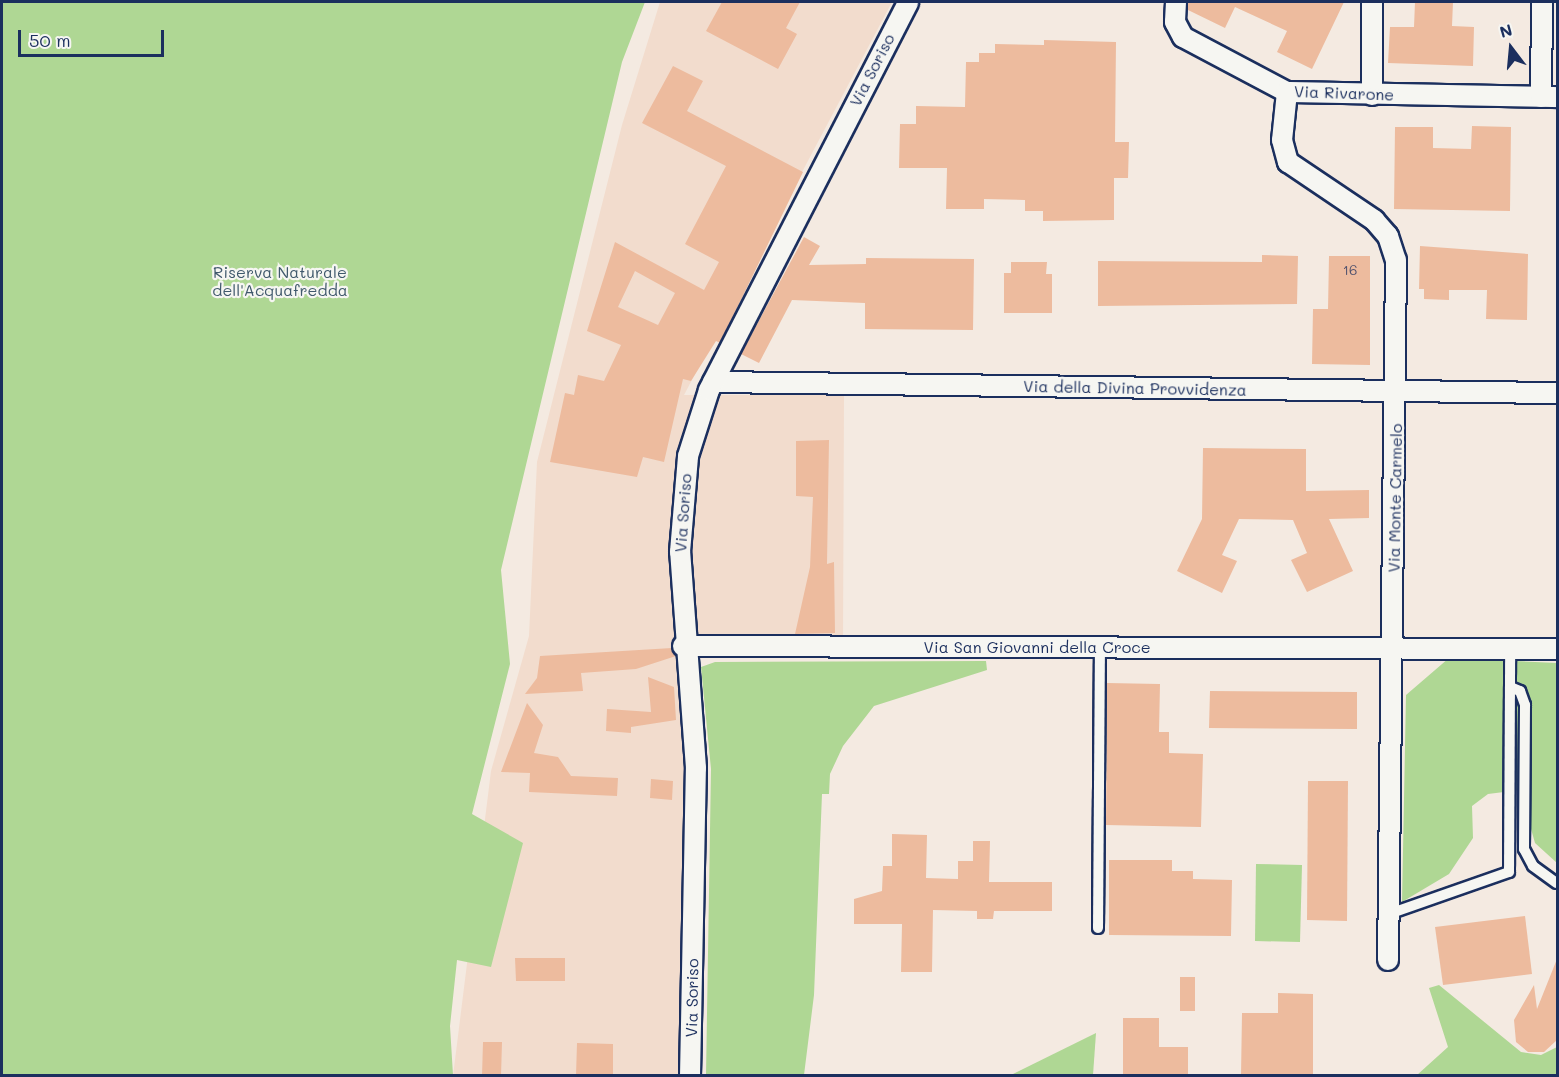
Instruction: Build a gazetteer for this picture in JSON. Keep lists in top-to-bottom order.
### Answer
{
  "streets": {
    "street": [
      "Via Soriso",
      "Via Rivarone",
      "Via della Divina Provvidenza",
      "Via Monte Carmelo",
      "Via San Giovanni della Croce"
    ]
  },
  "crossings": [
    ["Via Soriso", "Via della Divina Provvidenza"],
    ["Via Soriso", "Via San Giovanni della Croce"],
    ["Via Rivarone", "Via Monte Carmelo"],
    ["Via della Divina Provvidenza", "Via Monte Carmelo"],
    ["Via Monte Carmelo", "Via San Giovanni della Croce"]
  ],
  "parks": ["Riserva Naturale dell'Acquafredda"],
  "house_numbers": ["16"],
  "scale_bar": "50 m",
  "north": "top"
}
